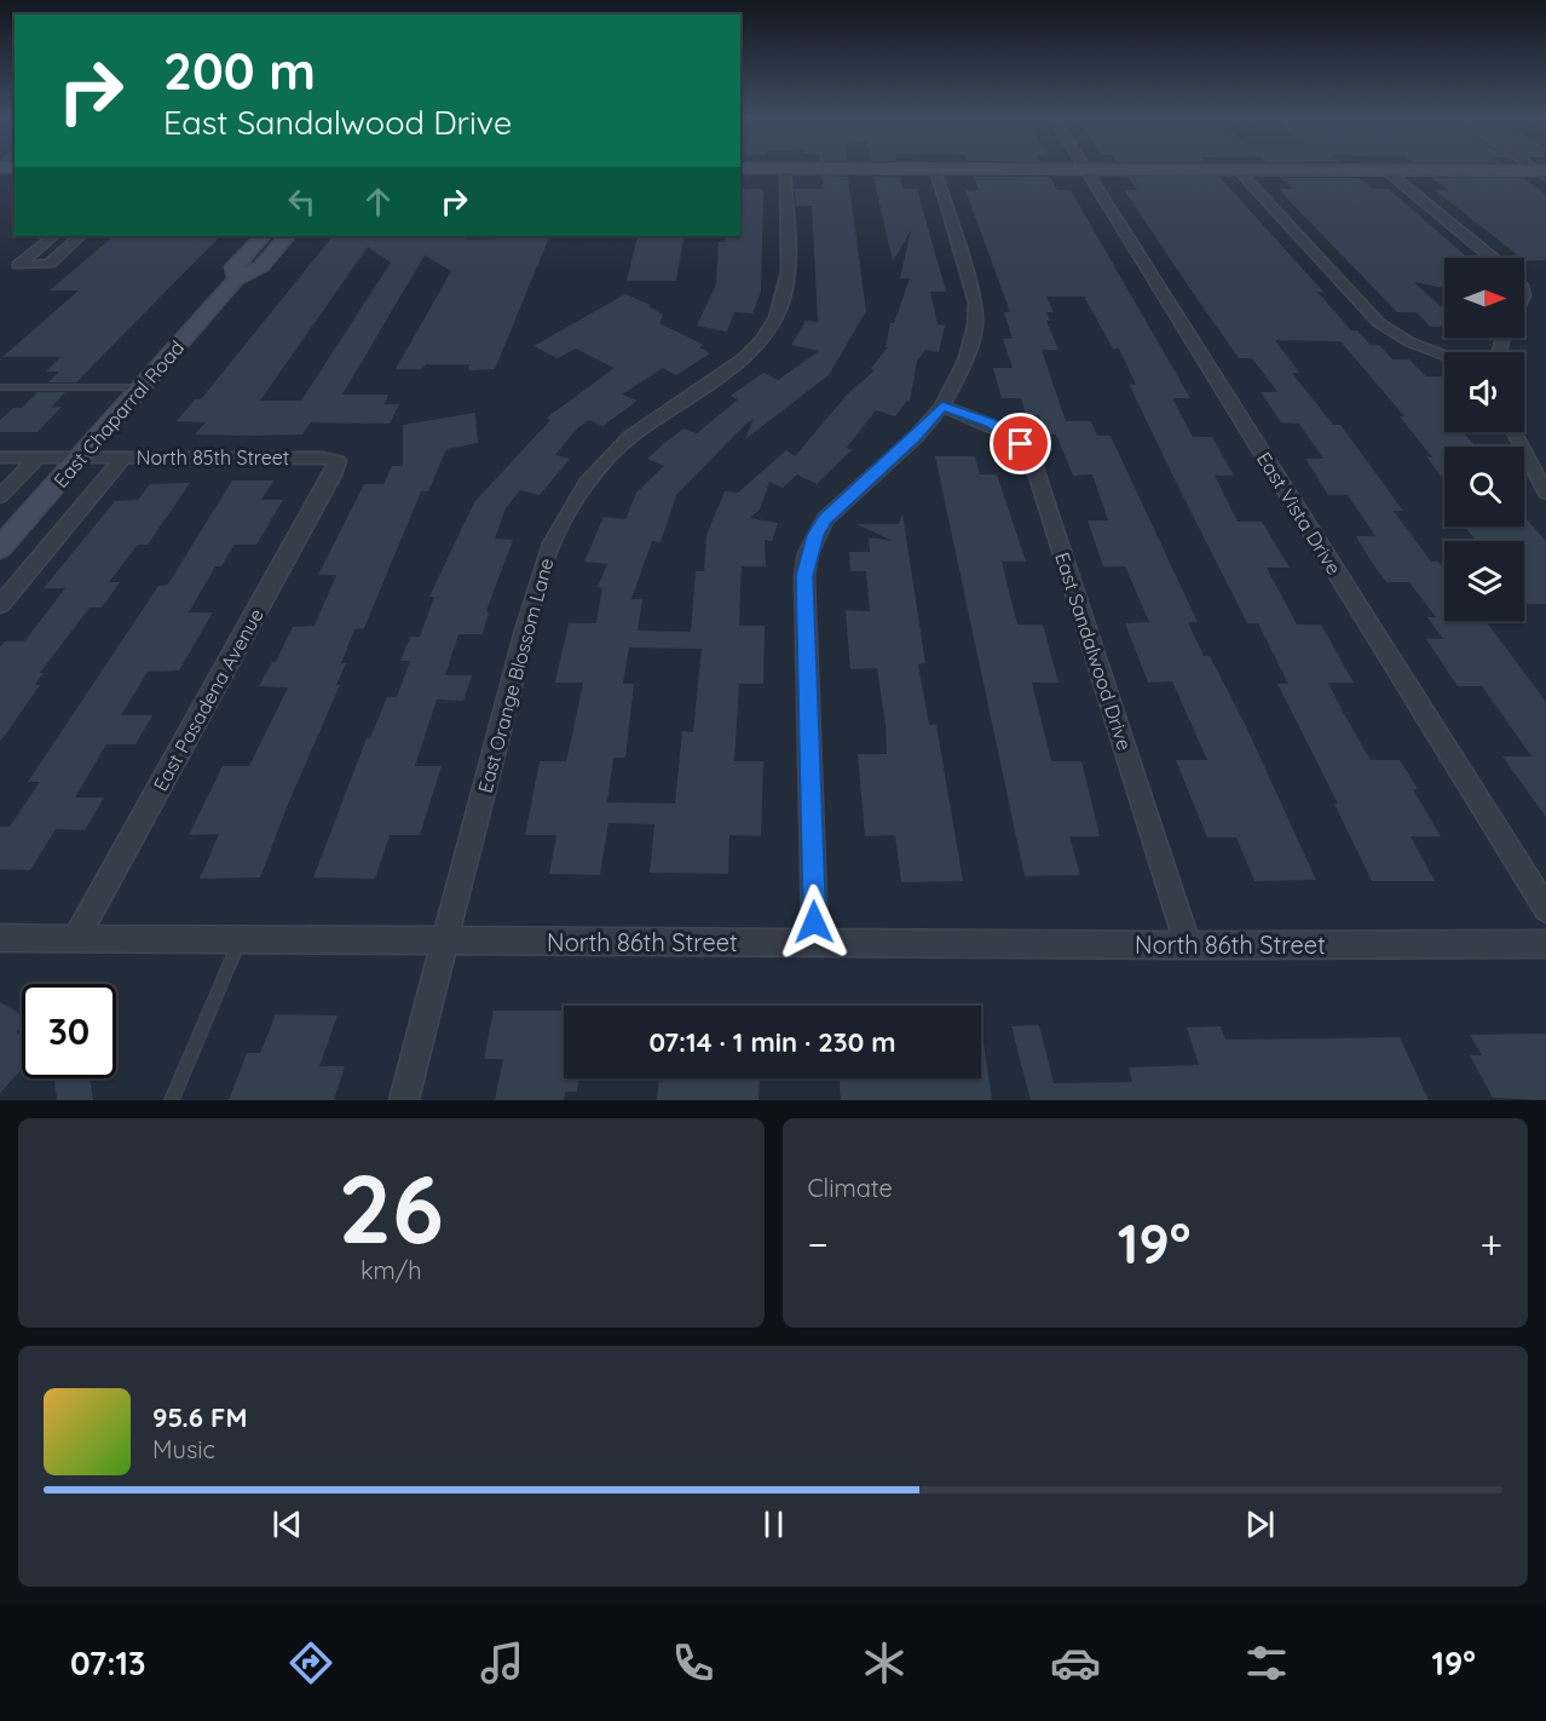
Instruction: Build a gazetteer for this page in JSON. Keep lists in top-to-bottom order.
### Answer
{
  "streets": {
    "street": [
      "East Chaparral Road",
      "North 85th Street",
      "East Vista Drive",
      "East Sandalwood Drive",
      "East Orange Blossom Lane",
      "East Pasadena Avenue",
      "North 86th Street"
    ]
  },
  "crossings": [
    ["East Chaparral Road", "North 85th Street"],
    ["North 85th Street", "East Pasadena Avenue"],
    ["East Sandalwood Drive", "North 86th Street"],
    ["East Orange Blossom Lane", "North 86th Street"],
    ["East Pasadena Avenue", "North 86th Street"]
  ],
  "north": "right",
  "page": {
    "turn": ["200 m", "East Sandalwood Drive"],
    "limit": "30",
    "trip": "07:14 · 1 min · 230 m",
    "tile": [
      ["26", "km/h"],
      "Climate"
    ],
    "heat": ["−", "19°", "+"],
    "song": ["95.6 FM", "Music"],
    "tabs": ["07:13", "19°"]
  }
}
